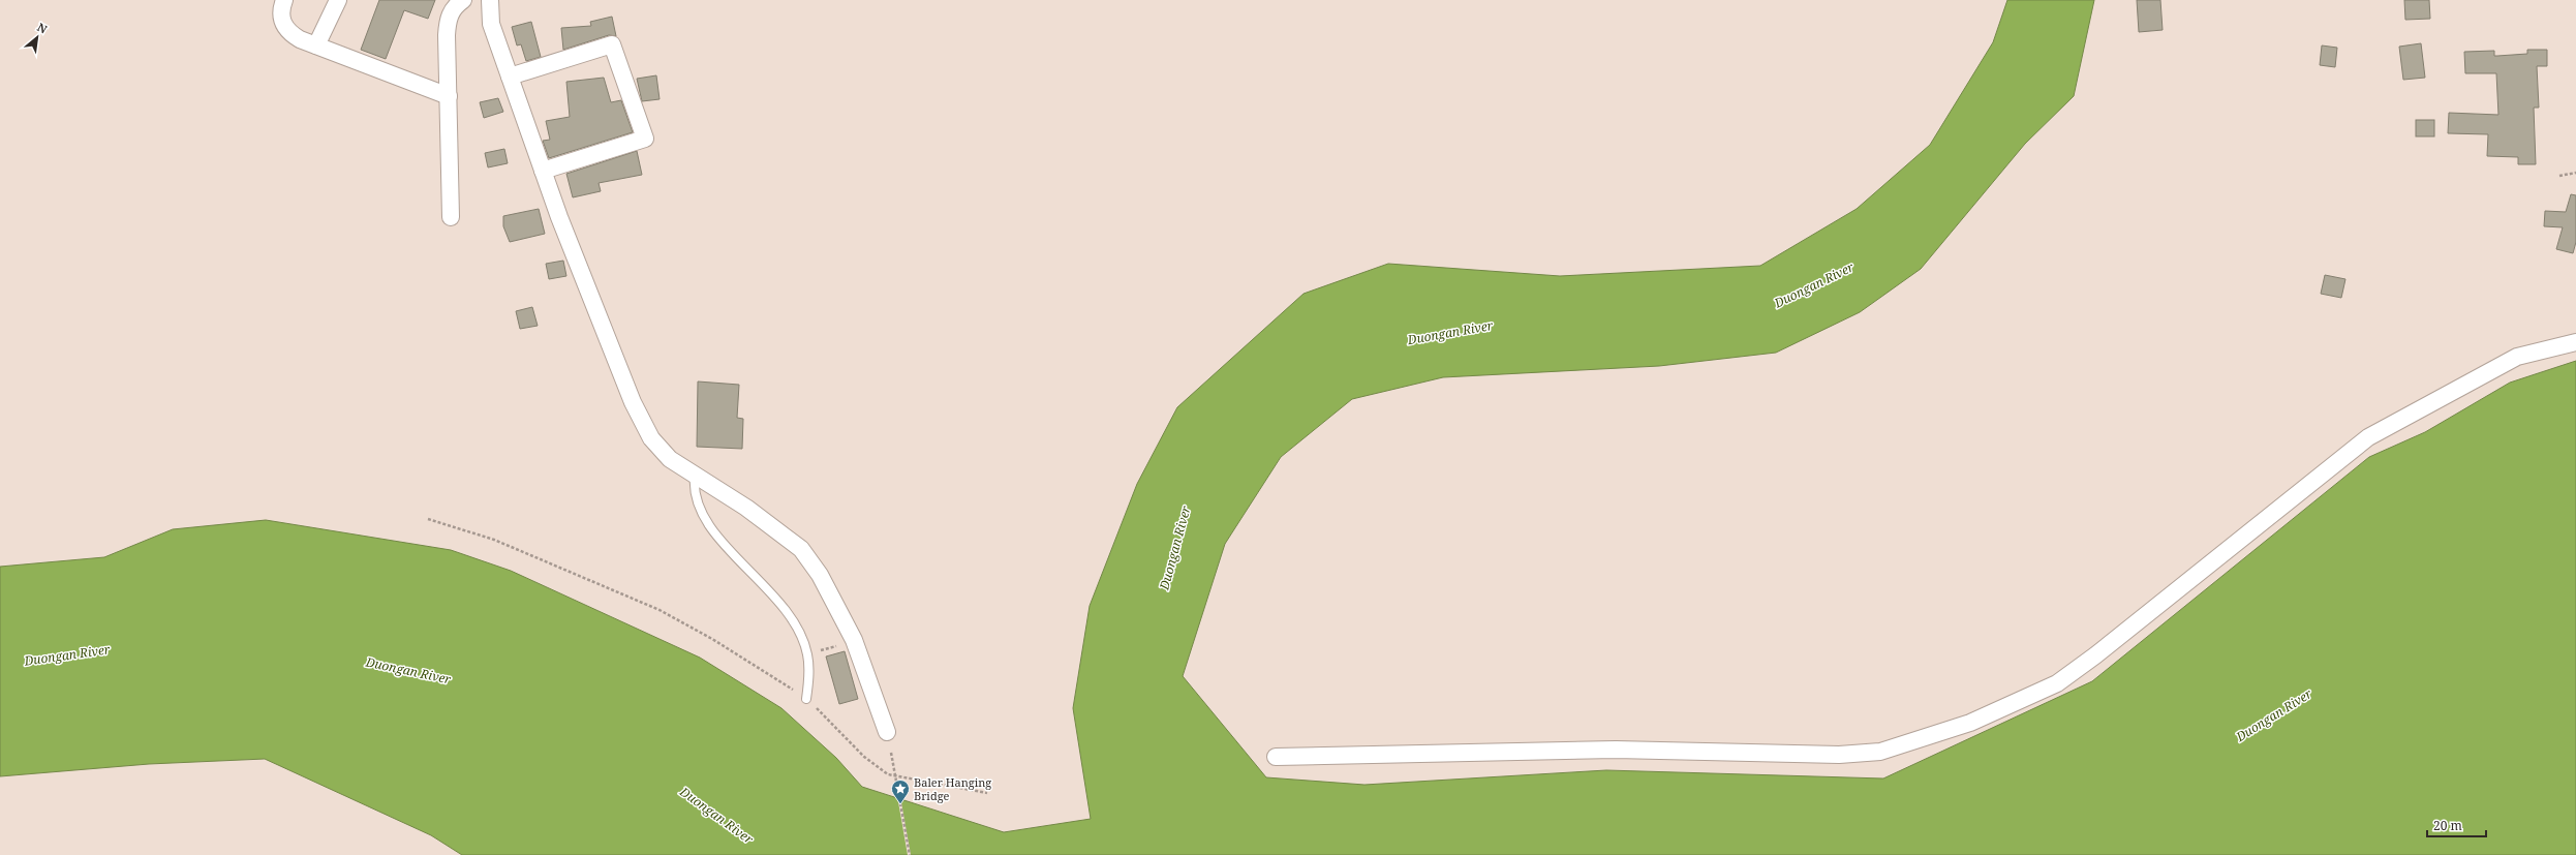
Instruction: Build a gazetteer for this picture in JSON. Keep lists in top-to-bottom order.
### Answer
{
  "water": ["Duongan River"],
  "places": {
    "place": ["Baler Hanging Bridge"]
  },
  "scale_bar": "20 m",
  "north": "top right"
}
